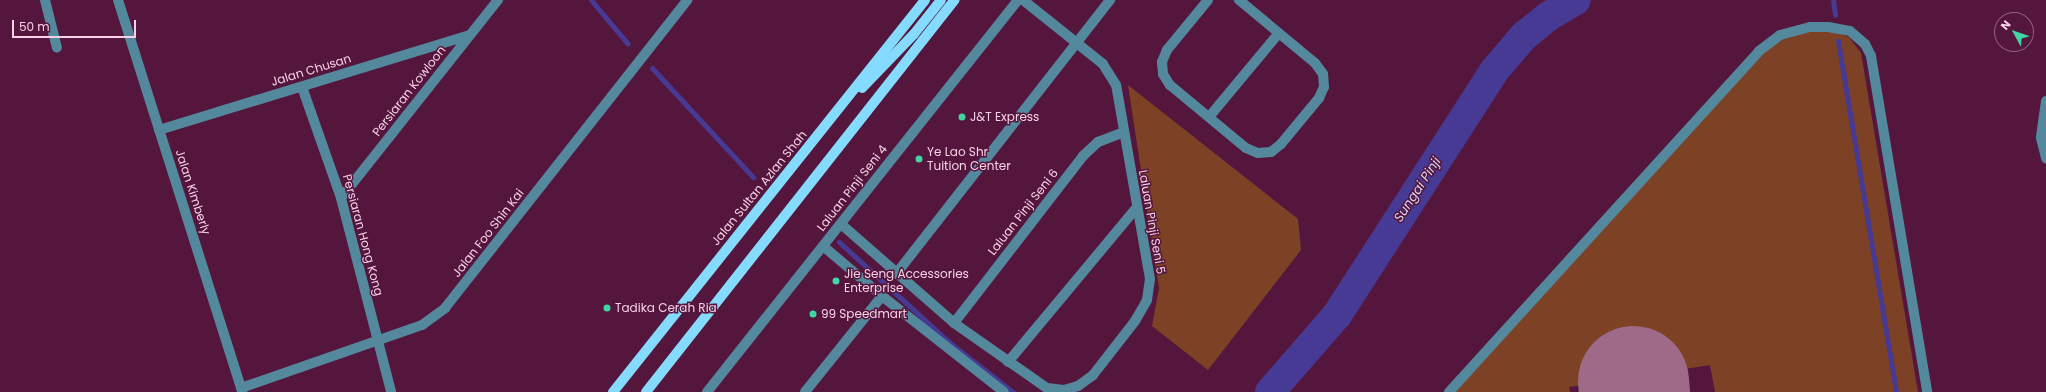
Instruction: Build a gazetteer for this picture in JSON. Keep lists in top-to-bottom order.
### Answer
{
  "streets": {
    "main road": ["Jalan Sultan Azlan Shah"],
    "street": [
      "Jalan Chusan",
      "Persiaran Kowloon",
      "Laluan Pinji Seni 4",
      "Jalan Kimberly",
      "Laluan Pinji Seni 6",
      "Laluan Pinji Seni 5",
      "Jalan Foo Shin Kai",
      "Persiaran Hong Kong"
    ]
  },
  "crossings": [
    ["Jalan Chusan", "Persiaran Kowloon"],
    ["Jalan Chusan", "Jalan Kimberly"],
    ["Jalan Chusan", "Persiaran Hong Kong"],
    ["Persiaran Kowloon", "Persiaran Hong Kong"],
    ["Laluan Pinji Seni 4", "Laluan Pinji Seni 5"],
    ["Jalan Kimberly", "Jalan Foo Shin Kai"],
    ["Laluan Pinji Seni 6", "Laluan Pinji Seni 5"],
    ["Jalan Foo Shin Kai", "Persiaran Hong Kong"]
  ],
  "water": ["Sungai Pinji"],
  "places": [
    "J&T Express",
    "Ye Lao Shr Tuition Center",
    "Jie Seng Accessories Enterprise",
    "Tadika Cerah Ria",
    "99 Speedmart"
  ],
  "scale_bar": "50 m",
  "north": "top left"
}
